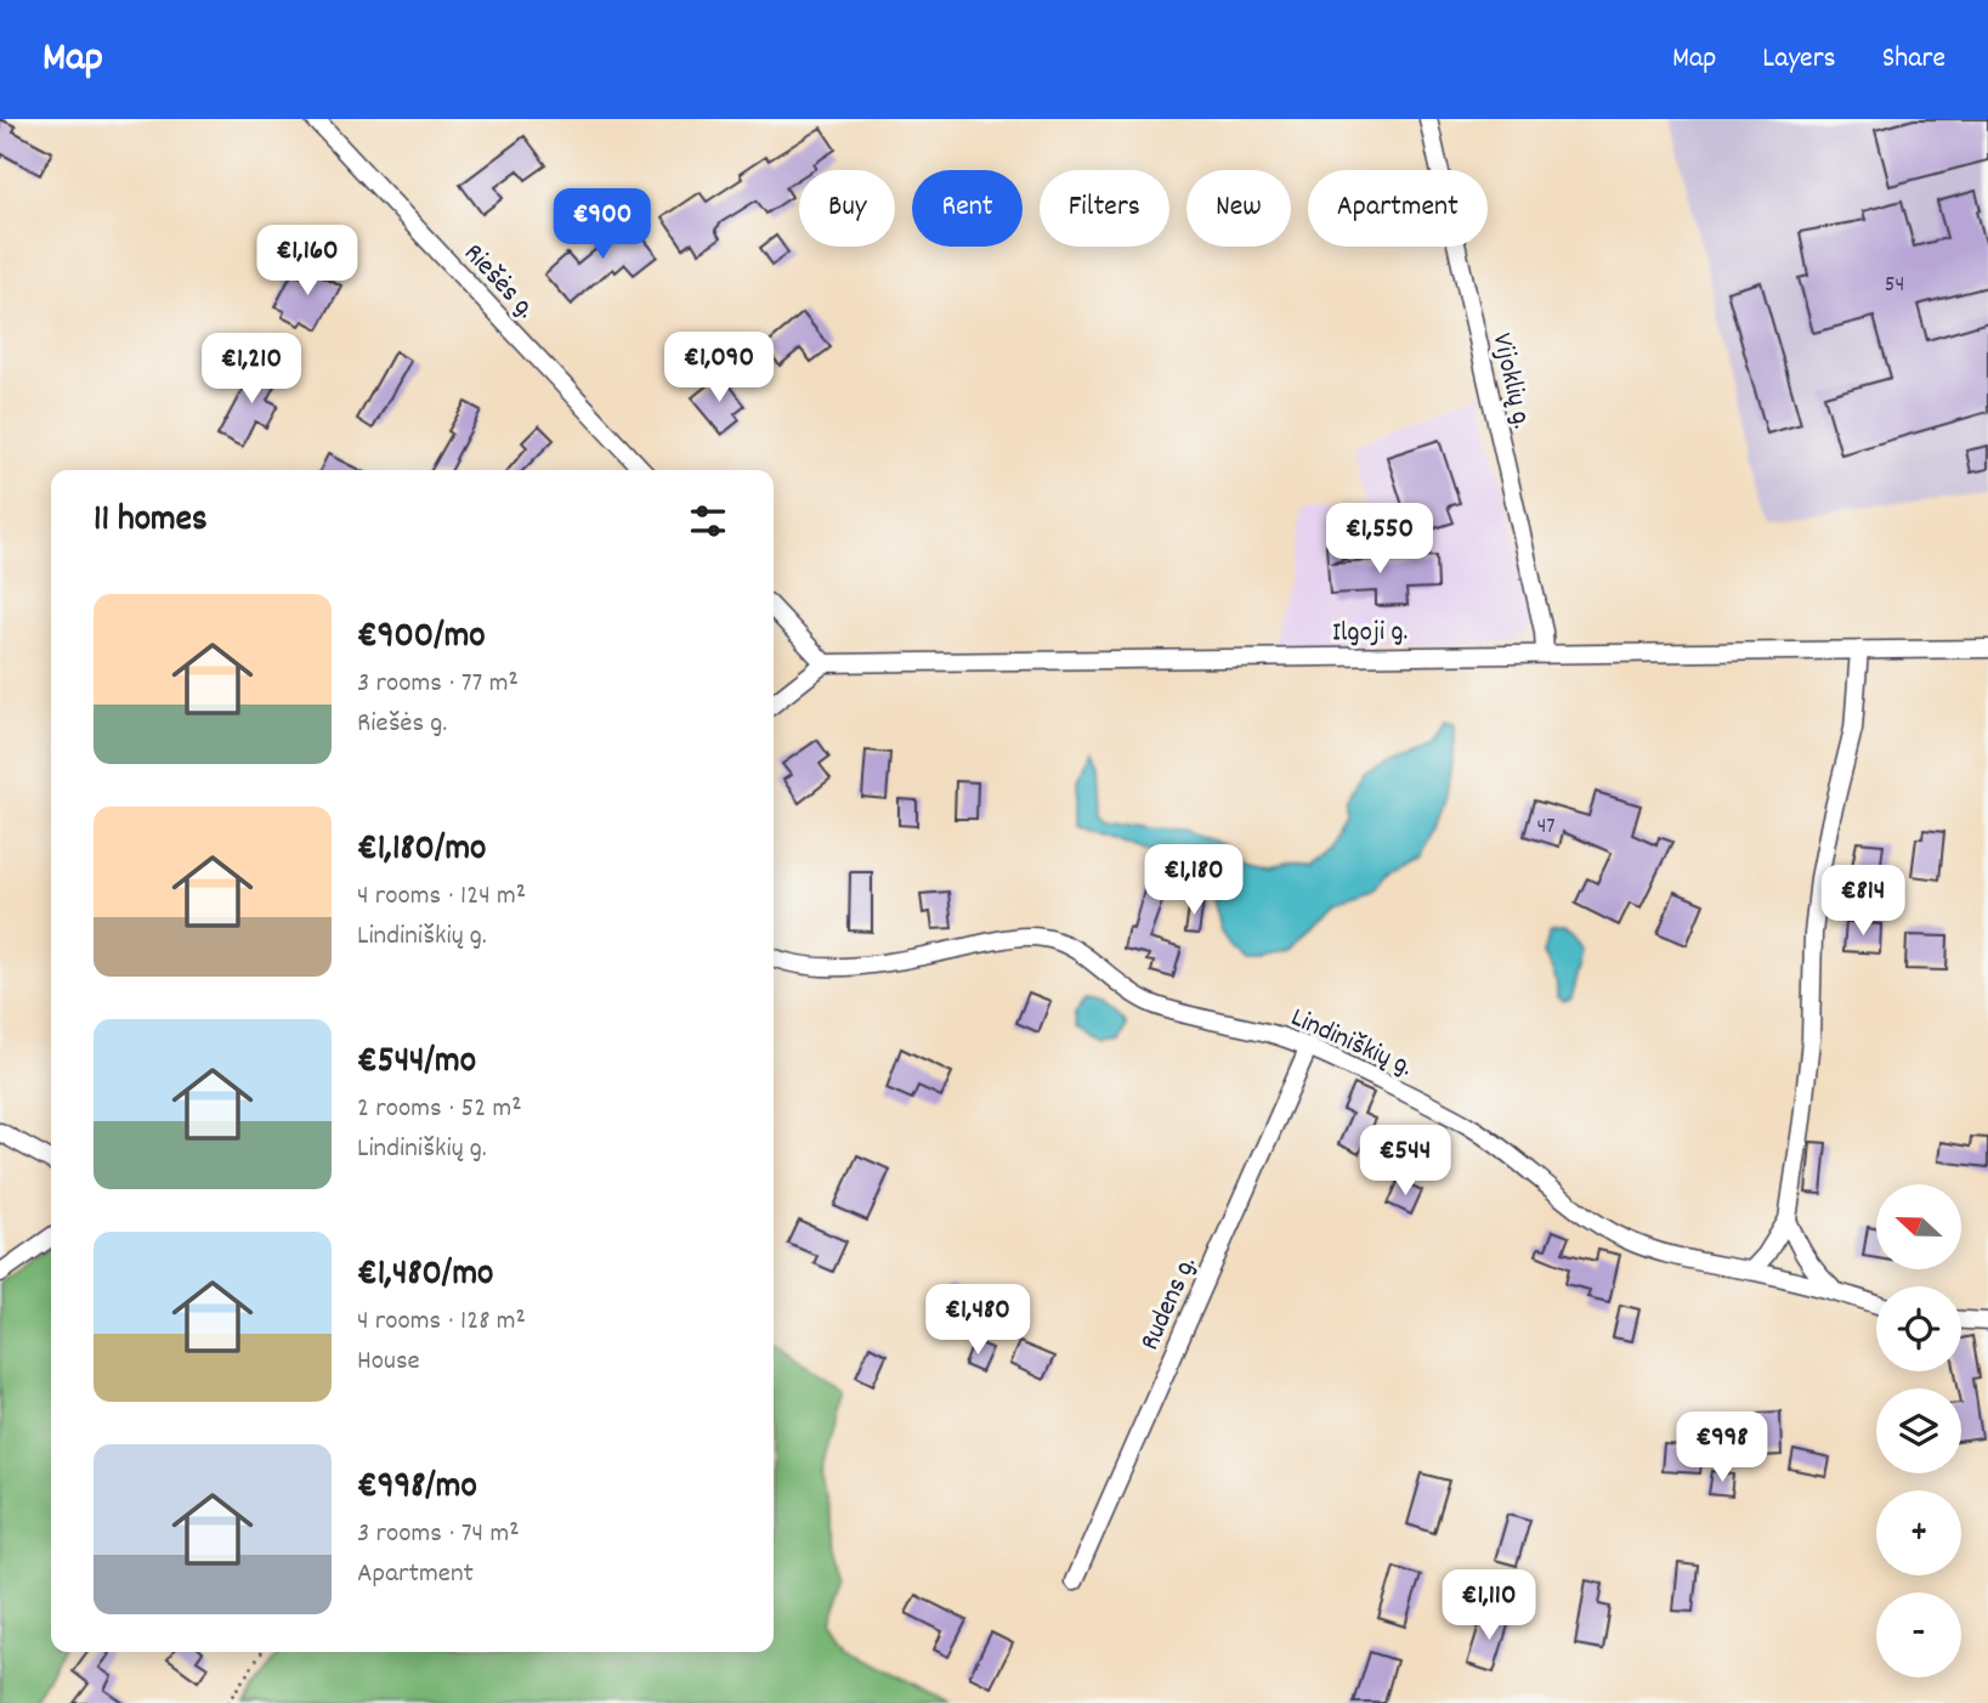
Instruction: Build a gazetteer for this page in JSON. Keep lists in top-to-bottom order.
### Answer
{
  "streets": {
    "street": [
      "Riešės g.",
      "Vijoklių g.",
      "Ilgoji g.",
      "Lindiniškių g.",
      "Rudens g."
    ]
  },
  "crossings": [
    ["Vijoklių g.", "Ilgoji g."],
    ["Lindiniškių g.", "Rudens g."]
  ],
  "house_numbers": ["54", "47"],
  "north": "left",
  "page": {
    "header": "Map",
    "nav": ["Map", "Layers", "Share"],
    "chip": [
      "Buy",
      "Rent",
      "Filters",
      "New",
      "Apartment"
    ],
    "price": [
      "€900",
      "€1,160",
      "€1,090",
      "€1,210",
      "€1,550",
      "€1,180",
      "€814",
      "€544",
      "€1,480",
      "€998",
      "€1,110"
    ],
    "heading": "11 homes",
    "list": [
      {
        "name": "€900/mo",
        "note": "3 rooms · 77 m² · Riešės g."
      },
      {
        "name": "€1,180/mo",
        "note": "4 rooms · 124 m² · Lindiniškių g."
      },
      {
        "name": "€544/mo",
        "note": "2 rooms · 52 m² · Lindiniškių g."
      },
      {
        "name": "€1,480/mo",
        "note": "4 rooms · 128 m² · House"
      },
      {
        "name": "€998/mo",
        "note": "3 rooms · 74 m² · Apartment"
      }
    ],
    "map_buttons": ["+", "−"]
  }
}
